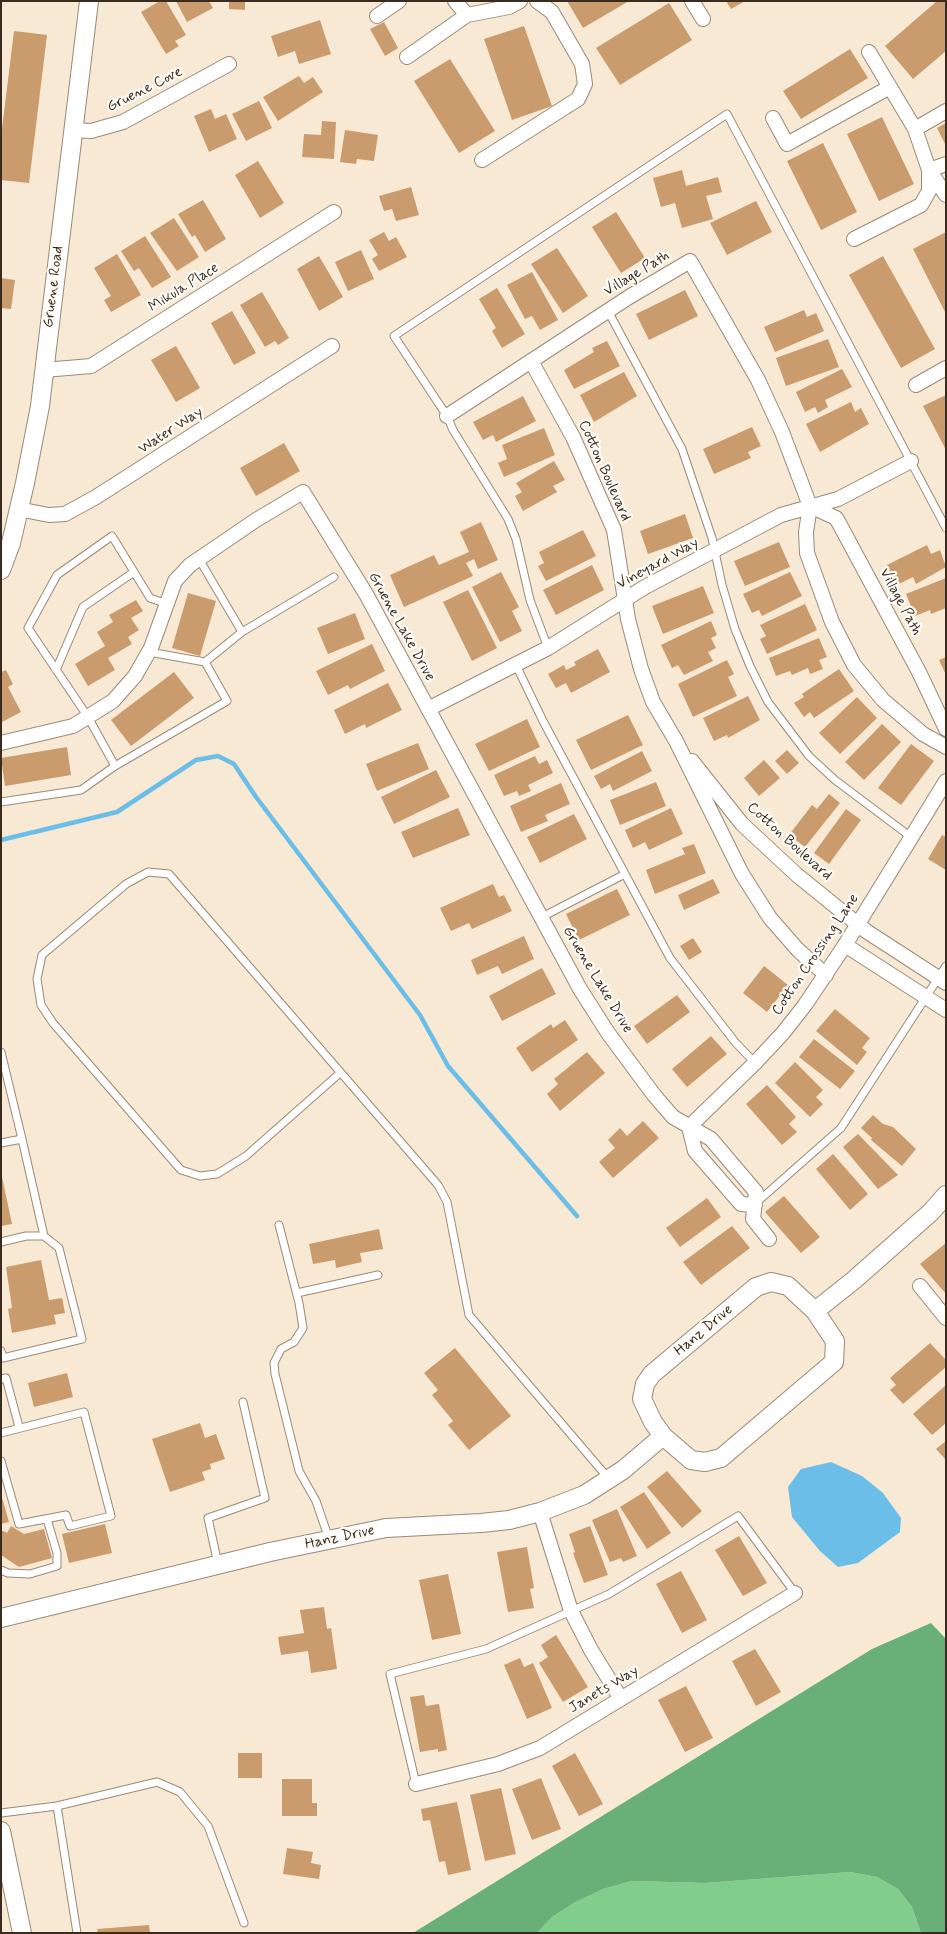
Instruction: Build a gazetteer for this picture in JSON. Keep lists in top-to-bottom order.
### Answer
{
  "streets": {
    "street": [
      "Gruene Cove",
      "Village Path",
      "Gruene Road",
      "Mikula Place",
      "Water Way",
      "Cotton Boulevard",
      "Vineyard Way",
      "Gruene Lake Drive",
      "Cotton Crossing Lane",
      "Hanz Drive",
      "Janets Way"
    ]
  },
  "crossings": [
    ["Gruene Cove", "Gruene Road"],
    ["Village Path", "Cotton Boulevard"],
    ["Village Path", "Vineyard Way"],
    ["Gruene Road", "Mikula Place"],
    ["Gruene Road", "Water Way"],
    ["Cotton Boulevard", "Vineyard Way"],
    ["Cotton Boulevard", "Cotton Crossing Lane"],
    ["Vineyard Way", "Gruene Lake Drive"],
    ["Gruene Lake Drive", "Cotton Crossing Lane"]
  ]
}
